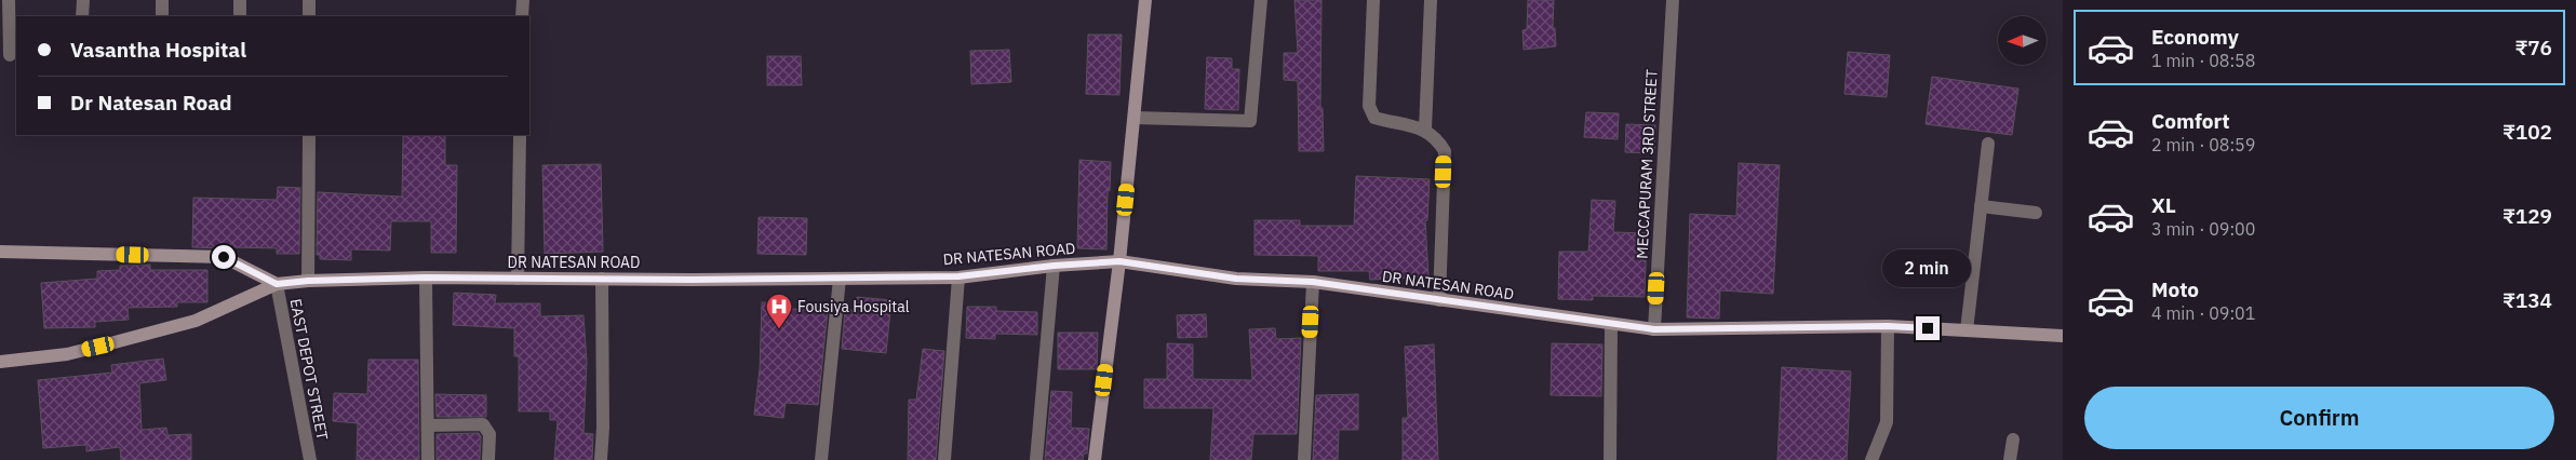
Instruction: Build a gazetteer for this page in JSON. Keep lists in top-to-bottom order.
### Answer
{
  "streets": {
    "main road": ["DR NATESAN ROAD"],
    "street": ["MECCAPURAM 3RD STREET", "EAST DEPOT STREET"]
  },
  "crossings": [
    ["MECCAPURAM 3RD STREET", "DR NATESAN ROAD"],
    ["DR NATESAN ROAD", "EAST DEPOT STREET"]
  ],
  "places": {
    "hospital": ["Fousiya Hospital"]
  },
  "north": "left",
  "page": {
    "list": [
      {
        "name": "Economy",
        "note": "1 min · 08:58",
        "value": "₹76"
      },
      {
        "name": "Comfort",
        "note": "2 min · 08:59",
        "value": "₹102"
      },
      {
        "name": "XL",
        "note": "3 min · 09:00",
        "value": "₹129"
      },
      {
        "name": "Moto",
        "note": "4 min · 09:01",
        "value": "₹134"
      }
    ],
    "banner": ["Vasantha Hospital", "Dr Natesan Road"],
    "bubble": "2 min",
    "buttons": "Confirm"
  }
}
